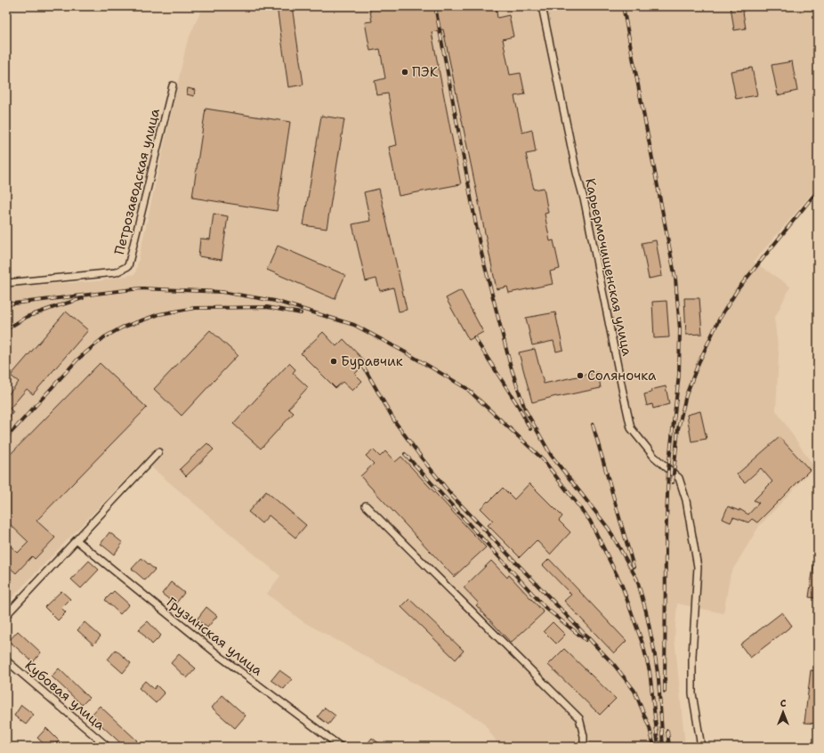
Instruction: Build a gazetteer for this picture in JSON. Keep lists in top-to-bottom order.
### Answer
{
  "streets": {
    "street": [
      "Петрозаводская улица",
      "Карьермочищенская улица",
      "Грузинская улица",
      "Кубовая улица"
    ]
  },
  "places": ["ПЭК", "Буравчик", "Соляночка"],
  "north": "top"
}
